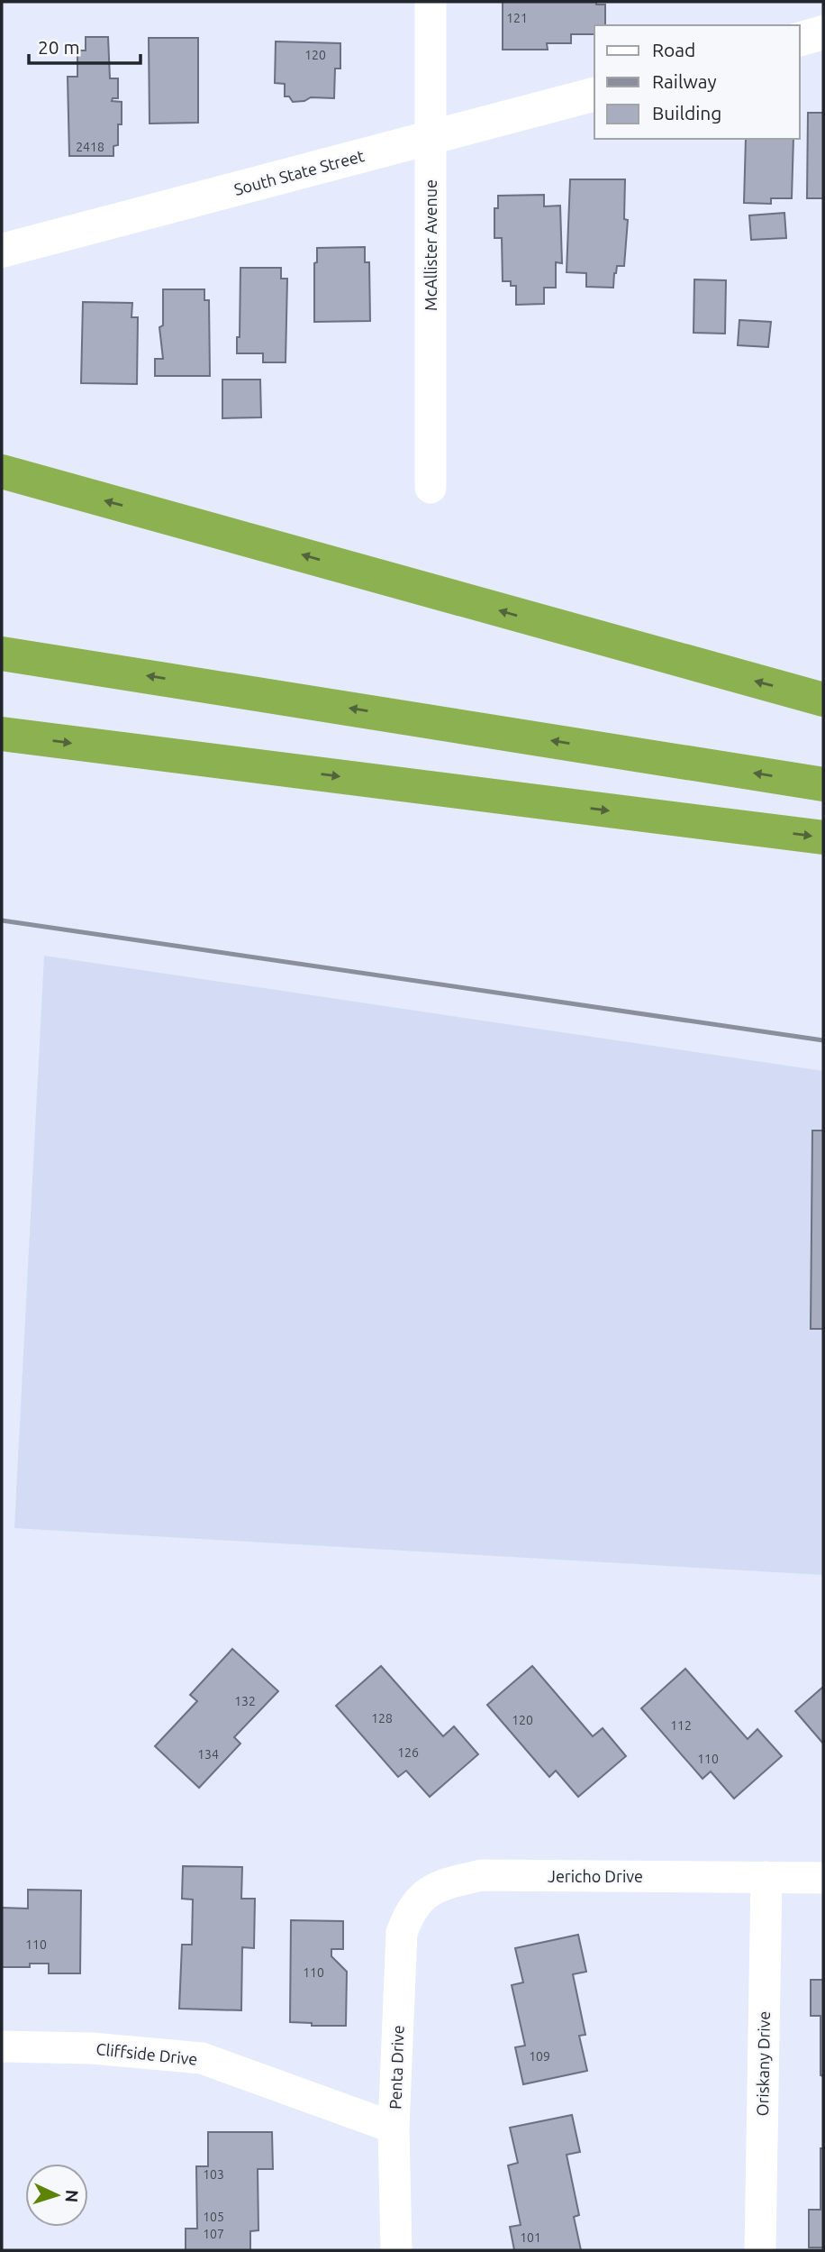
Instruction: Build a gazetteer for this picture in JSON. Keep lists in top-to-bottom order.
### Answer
{
  "streets": {
    "street": [
      "South State Street",
      "McAllister Avenue",
      "Jericho Drive",
      "Cliffside Drive",
      "Oriskany Drive",
      "Penta Drive"
    ]
  },
  "crossings": [
    ["South State Street", "McAllister Avenue"],
    ["Jericho Drive", "Oriskany Drive"],
    ["Jericho Drive", "Penta Drive"],
    ["Cliffside Drive", "Penta Drive"]
  ],
  "house_numbers": [
    "121",
    "120",
    "2418",
    "132",
    "128",
    "120",
    "112",
    "126",
    "134",
    "110",
    "110",
    "110",
    "109",
    "103",
    "105",
    "107",
    "101"
  ],
  "legend": ["Road", "Railway", "Building"],
  "scale_bar": "20 m",
  "north": "right"
}
